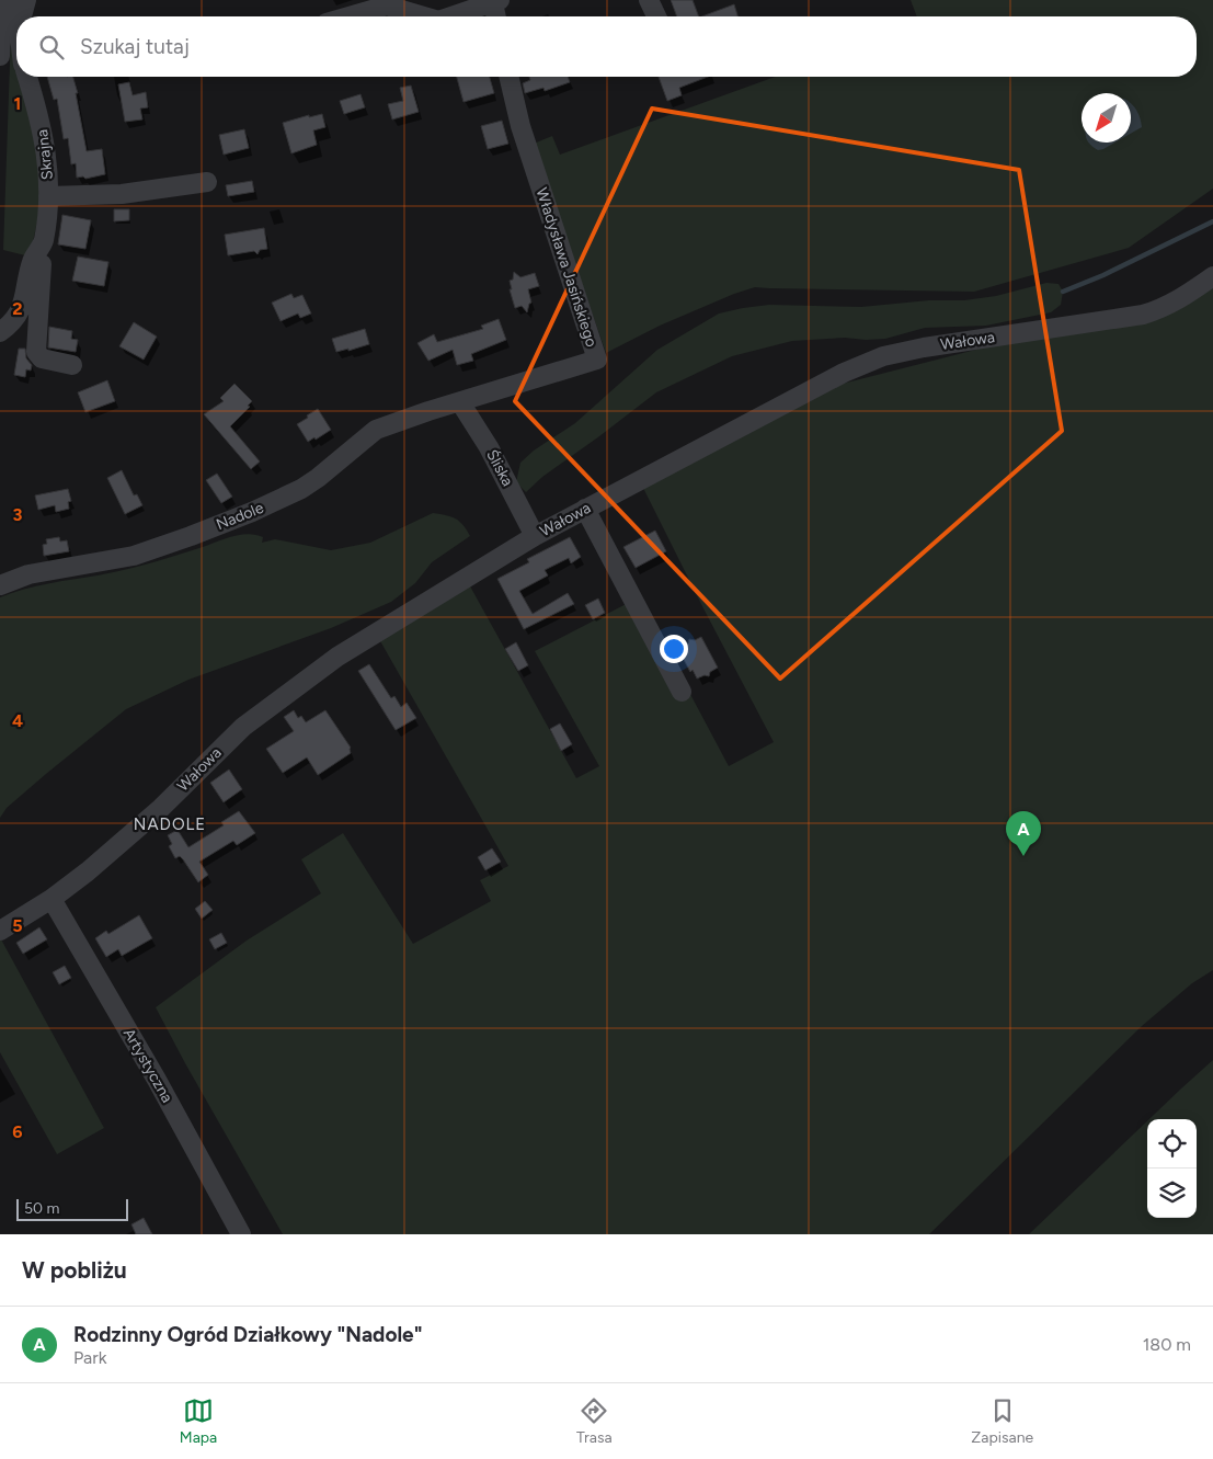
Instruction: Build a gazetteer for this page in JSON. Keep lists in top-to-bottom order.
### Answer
{
  "streets": {
    "street": [
      "Skrajna",
      "Władysława Jasińskiego",
      "Wałowa",
      "Śliska",
      "Nadole",
      "Artystyczna"
    ]
  },
  "crossings": [
    ["Władysława Jasińskiego", "Śliska"],
    ["Władysława Jasińskiego", "Nadole"],
    ["Wałowa", "Śliska"],
    ["Wałowa", "Artystyczna"],
    ["Śliska", "Nadole"]
  ],
  "districts": ["NADOLE"],
  "scale_bar": "50 m",
  "north": "bottom left",
  "page": {
    "search": "Szukaj tutaj",
    "pins": "A",
    "scale": "50 m",
    "heading": "W pobliżu",
    "list": [
      {
        "mark": "A",
        "name": "Rodzinny Ogród Działkowy \"Nadole\"",
        "note": "Park",
        "value": "180 m"
      }
    ],
    "nav": ["Mapa", "Trasa", "Zapisane"]
  },
  "grid": {
    "rows": [
      "1",
      "2",
      "3",
      "4",
      "5",
      "6"
    ]
  }
}
